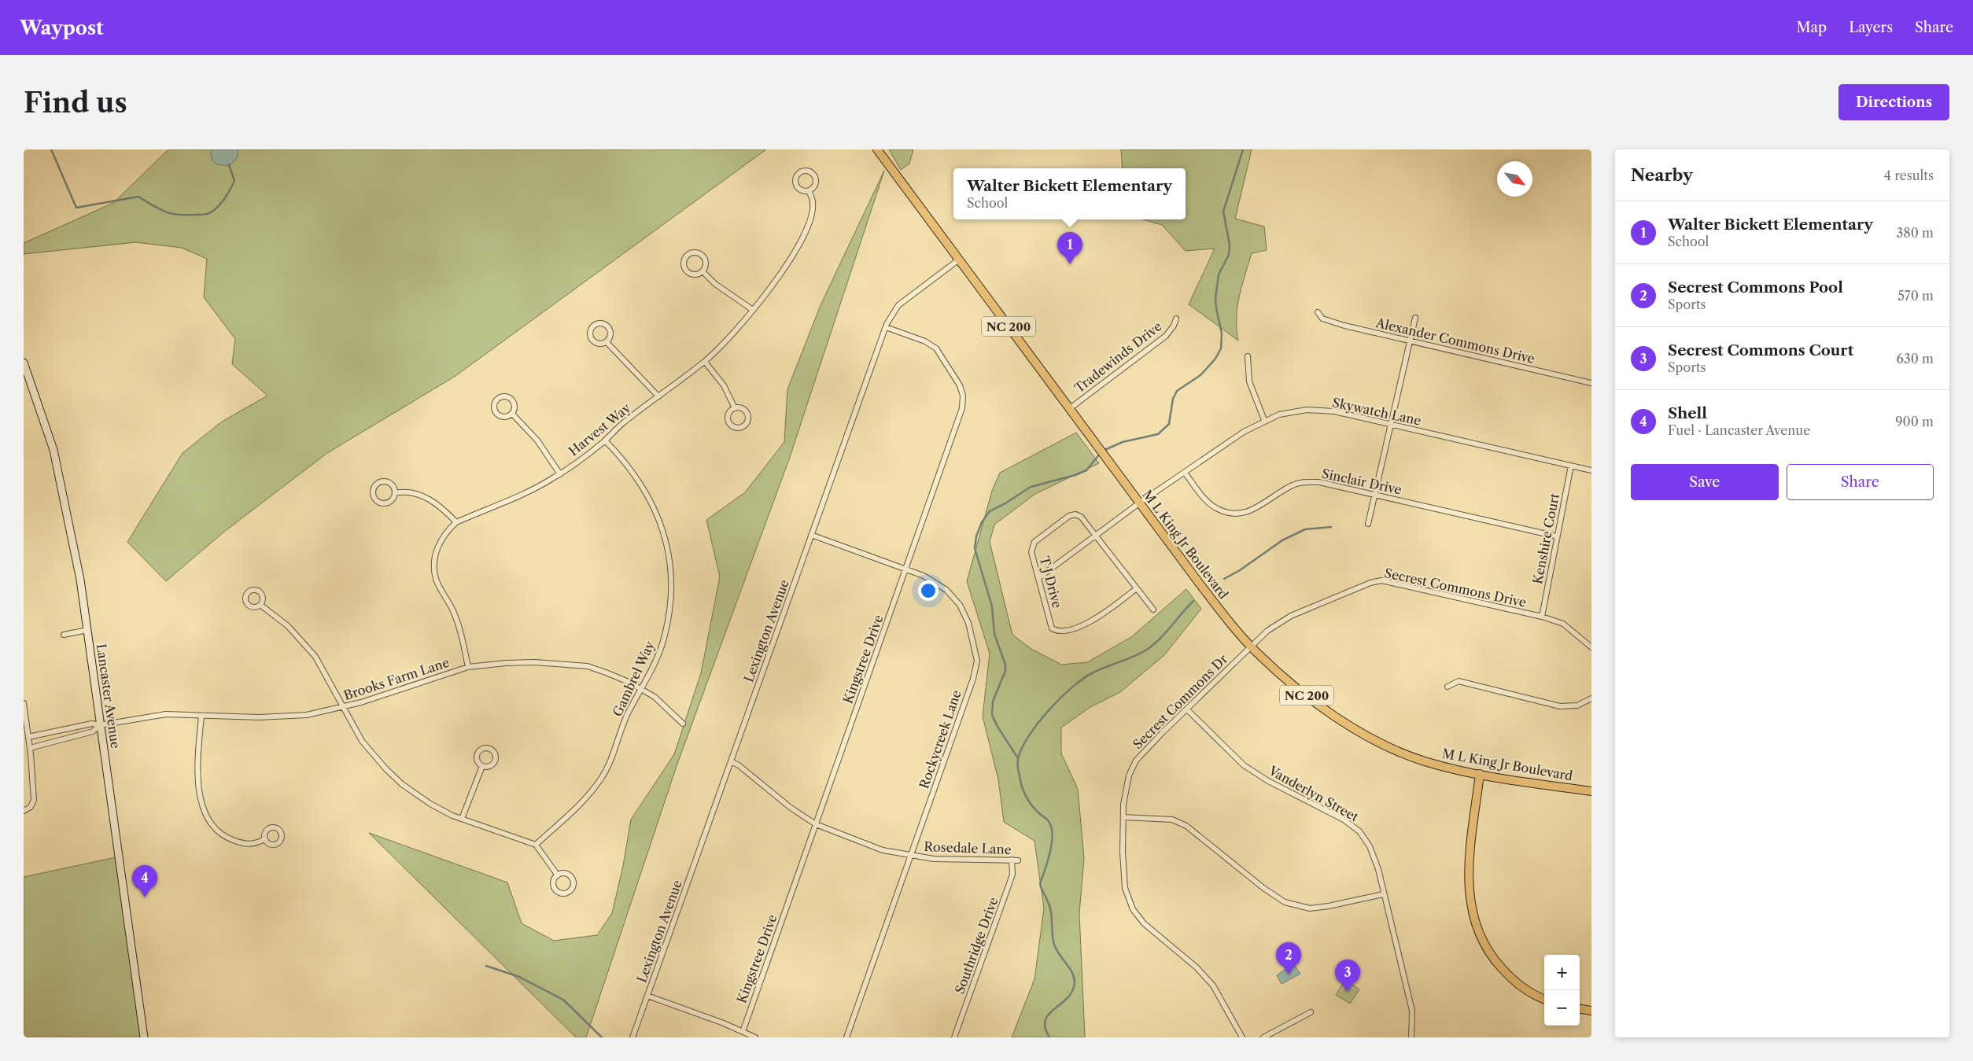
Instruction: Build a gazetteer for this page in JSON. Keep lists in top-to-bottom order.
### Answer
{
  "streets": {
    "main road": ["NC 200", "M L King Jr Boulevard", "Lancaster Avenue"],
    "street": [
      "Alexander Commons Drive",
      "Tradewinds Drive",
      "Skywatch Lane",
      "Harvest Way",
      "Sinclair Drive",
      "Kenshire Court",
      "T J Drive",
      "Secrest Commons Drive",
      "Lexington Avenue",
      "Kingstree Drive",
      "Brooks Farm Lane",
      "Gambrel Way",
      "Secrest Commons Dr",
      "Rockycreek Lane",
      "Vanderlyn Street",
      "Rosedale Lane",
      "Southridge Drive"
    ]
  },
  "crossings": [
    ["Tradewinds Drive", "M L King Jr Boulevard"],
    ["Skywatch Lane", "Sinclair Drive"],
    ["Skywatch Lane", "Kenshire Court"],
    ["Skywatch Lane", "M L King Jr Boulevard"],
    ["Skywatch Lane", "T J Drive"],
    ["Harvest Way", "Brooks Farm Lane"],
    ["Harvest Way", "Gambrel Way"],
    ["Sinclair Drive", "Kenshire Court"],
    ["Kenshire Court", "Secrest Commons Drive"],
    ["M L King Jr Boulevard", "Secrest Commons Drive"],
    ["M L King Jr Boulevard", "Lexington Avenue"],
    ["M L King Jr Boulevard", "Secrest Commons Dr"],
    ["Secrest Commons Drive", "Secrest Commons Dr"],
    ["Lexington Avenue", "Kingstree Drive"],
    ["Lexington Avenue", "Rockycreek Lane"],
    ["Lexington Avenue", "Rosedale Lane"],
    ["Kingstree Drive", "Rockycreek Lane"],
    ["Kingstree Drive", "Rosedale Lane"],
    ["Brooks Farm Lane", "Gambrel Way"],
    ["Brooks Farm Lane", "Lancaster Avenue"],
    ["Secrest Commons Dr", "Vanderlyn Street"],
    ["Rockycreek Lane", "Rosedale Lane"],
    ["Rosedale Lane", "Southridge Drive"]
  ],
  "north": "bottom right",
  "page": {
    "header": "Waypost",
    "nav": ["Map", "Layers", "Share"],
    "buttons": [
      "Directions",
      ["Save", "Share"]
    ],
    "title": "Find us",
    "heading": ["Nearby", "4 results"],
    "popup": ["Walter Bickett Elementary", "School"],
    "list": [
      {
        "mark": "1",
        "name": "Walter Bickett Elementary",
        "note": "School",
        "value": "380 m"
      },
      {
        "mark": "2",
        "name": "Secrest Commons Pool",
        "note": "Sports",
        "value": "570 m"
      },
      {
        "mark": "3",
        "name": "Secrest Commons Court",
        "note": "Sports",
        "value": "630 m"
      },
      {
        "mark": "4",
        "name": "Shell",
        "note": "Fuel · Lancaster Avenue",
        "value": "900 m"
      }
    ],
    "pins": [
      "1",
      "4",
      "2",
      "3"
    ],
    "map_buttons": ["+", "−"]
  }
}
